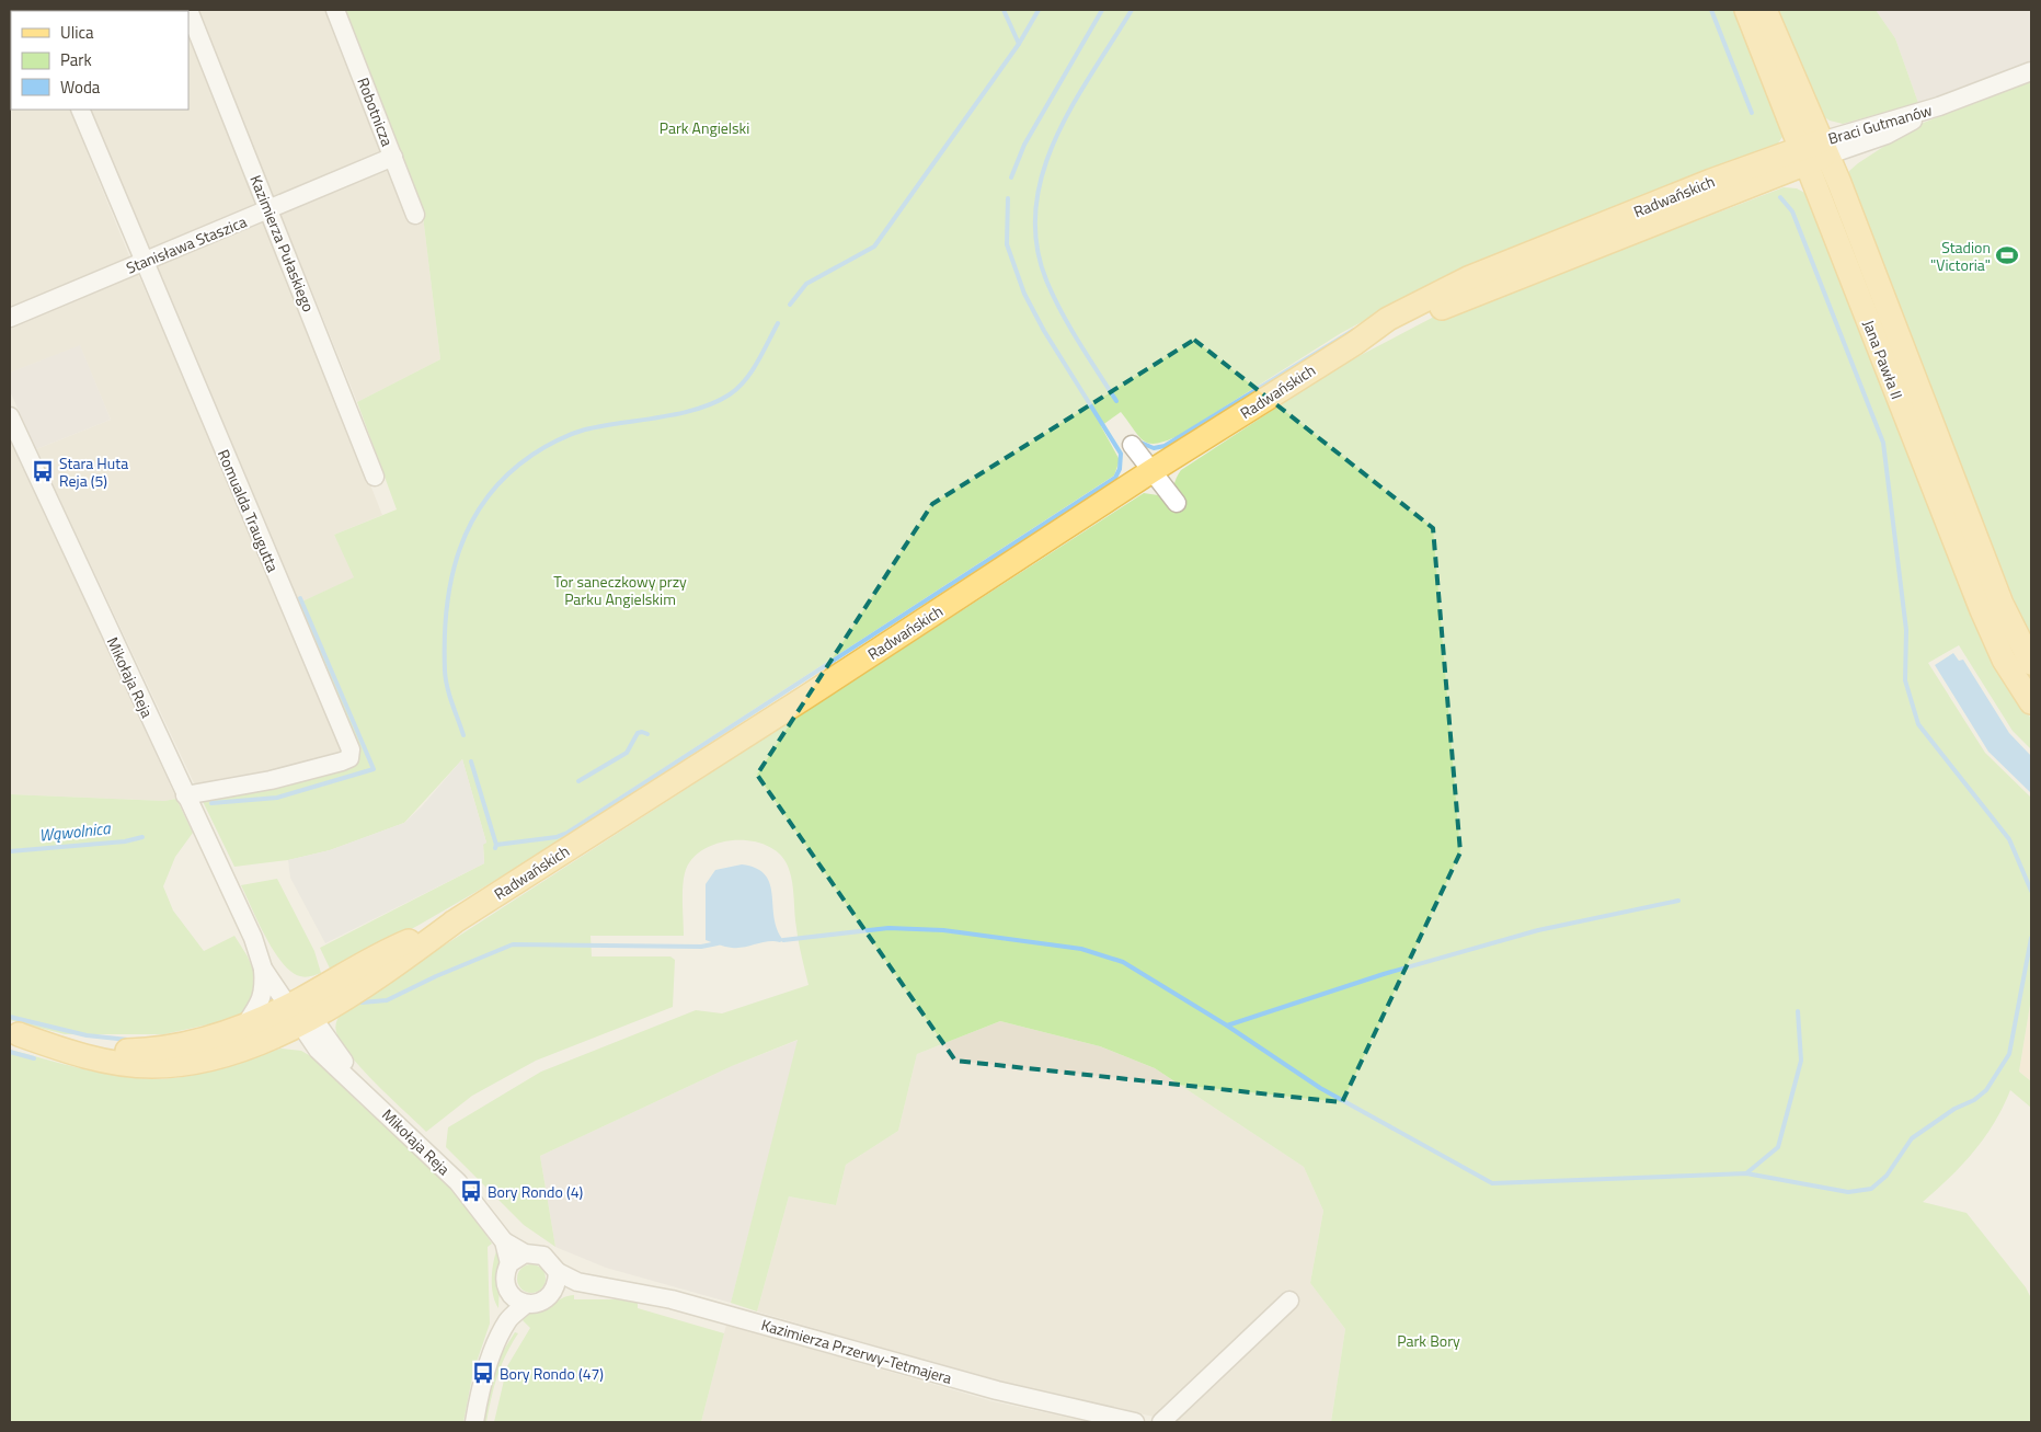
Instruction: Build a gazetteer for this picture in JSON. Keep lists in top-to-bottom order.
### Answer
{
  "streets": {
    "main road": ["Radwańskich", "Jana Pawła II"],
    "street": [
      "Robotnicza",
      "Braci Gutmanów",
      "Kazimierza Pułaskiego",
      "Stanisława Staszica",
      "Romualda Traugutta",
      "Mikołaja Reja",
      "Kazimierza Przerwy-Tetmajera"
    ]
  },
  "crossings": [
    ["Robotnicza", "Stanisława Staszica"],
    ["Braci Gutmanów", "Radwańskich"],
    ["Braci Gutmanów", "Jana Pawła II"],
    ["Radwańskich", "Jana Pawła II"],
    ["Radwańskich", "Mikołaja Reja"],
    ["Kazimierza Pułaskiego", "Stanisława Staszica"],
    ["Stanisława Staszica", "Romualda Traugutta"],
    ["Romualda Traugutta", "Mikołaja Reja"],
    ["Mikołaja Reja", "Kazimierza Przerwy-Tetmajera"]
  ],
  "water": ["Wąwolnica"],
  "parks": ["Park Angielski", "Tor saneczkowy przy Parku Angielskim", "Park Bory"],
  "places": {
    "sports": ["Stadion \"Victoria\""],
    "bus stop": ["Stara Huta Reja (5)", "Bory Rondo (4)", "Bory Rondo (47)"]
  },
  "legend": ["Ulica", "Park", "Woda"]
}
